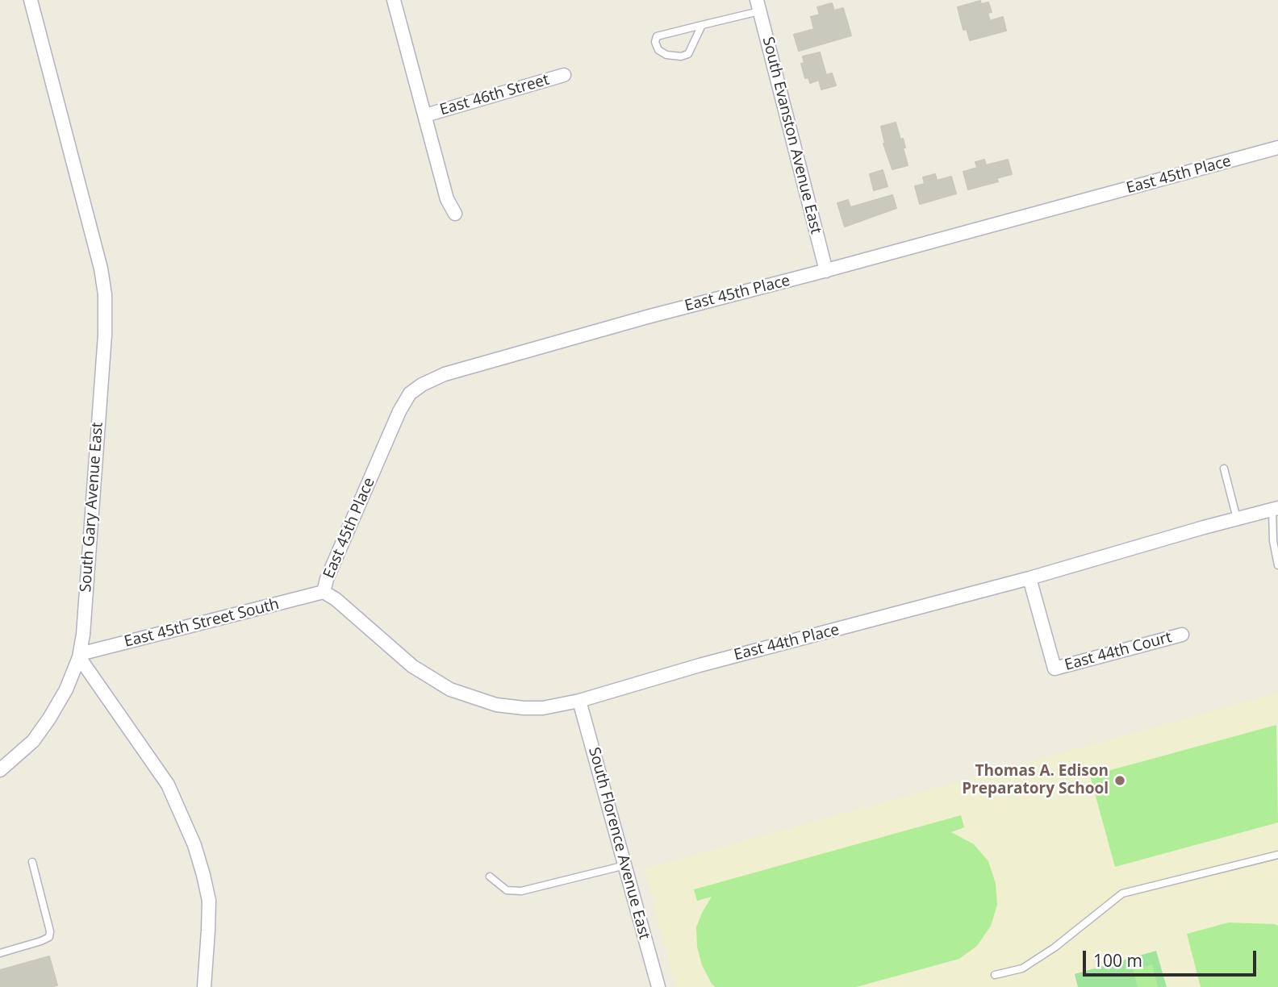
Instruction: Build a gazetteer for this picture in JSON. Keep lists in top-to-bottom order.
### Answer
{
  "streets": {
    "street": [
      "East 46th Street",
      "South Evanston Avenue East",
      "East 45th Place",
      "South Gary Avenue East",
      "East 45th Street South",
      "East 44th Place",
      "East 44th Court",
      "South Florence Avenue East"
    ]
  },
  "crossings": [
    ["South Evanston Avenue East", "East 45th Place"],
    ["East 45th Place", "East 45th Street South"],
    ["East 45th Place", "East 44th Place"],
    ["South Gary Avenue East", "East 45th Street South"],
    ["East 45th Street South", "East 44th Place"],
    ["East 44th Place", "East 44th Court"],
    ["East 44th Place", "South Florence Avenue East"]
  ],
  "places": ["Thomas A. Edison Preparatory School"],
  "scale_bar": "100 m"
}
